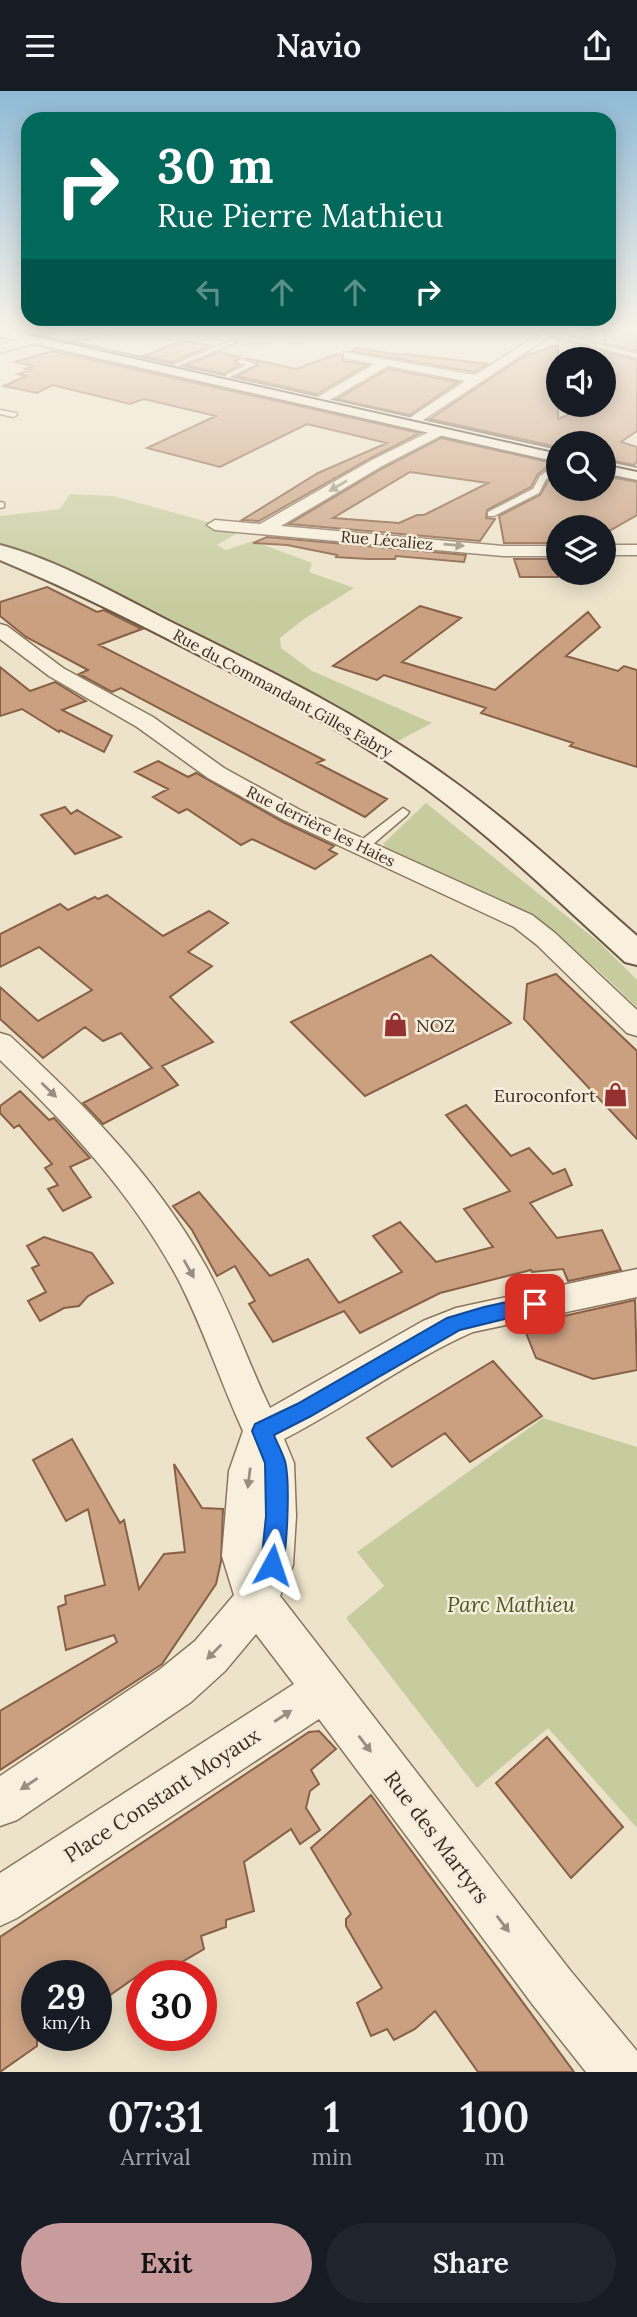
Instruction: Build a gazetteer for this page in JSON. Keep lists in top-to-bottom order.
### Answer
{
  "streets": {
    "main road": ["Rue du Commandant Gilles Fabry"],
    "street": [
      "Rue Lécaliez",
      "Rue derrière les Haies",
      "Place Constant Moyaux",
      "Rue des Martyrs"
    ]
  },
  "crossings": [
    ["Place Constant Moyaux", "Rue des Martyrs"]
  ],
  "one_way": ["Rue Lécaliez", "Rue des Martyrs"],
  "parks": ["Parc Mathieu"],
  "places": {
    "shop": ["NOZ", "Euroconfort"]
  },
  "page": {
    "header": "Navio",
    "turn": ["30 m", "Rue Pierre Mathieu"],
    "speed": "29 km/h",
    "limit": "30",
    "eta": [
      "07:31",
      "Arrival",
      "1",
      "min",
      "100",
      "m"
    ],
    "buttons": ["Exit", "Share"]
  }
}
